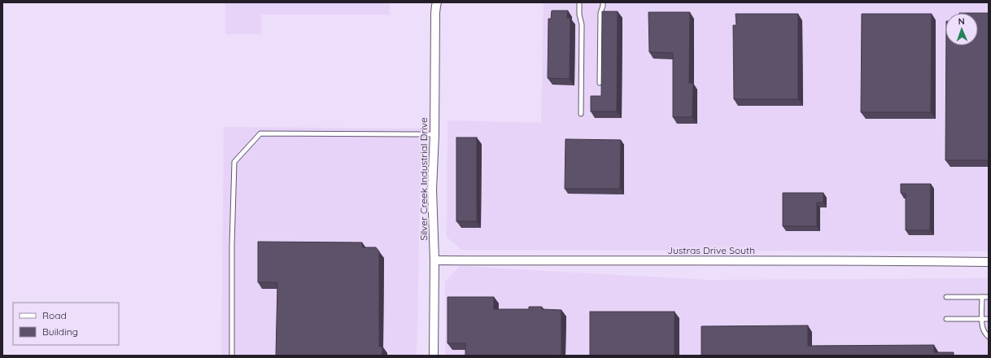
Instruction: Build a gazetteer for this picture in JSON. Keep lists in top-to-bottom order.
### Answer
{
  "streets": {
    "street": ["Silver Creek Industrial Drive", "Justras Drive South"]
  },
  "crossings": [
    ["Silver Creek Industrial Drive", "Justras Drive South"]
  ],
  "legend": ["Road", "Building"],
  "north": "top"
}
